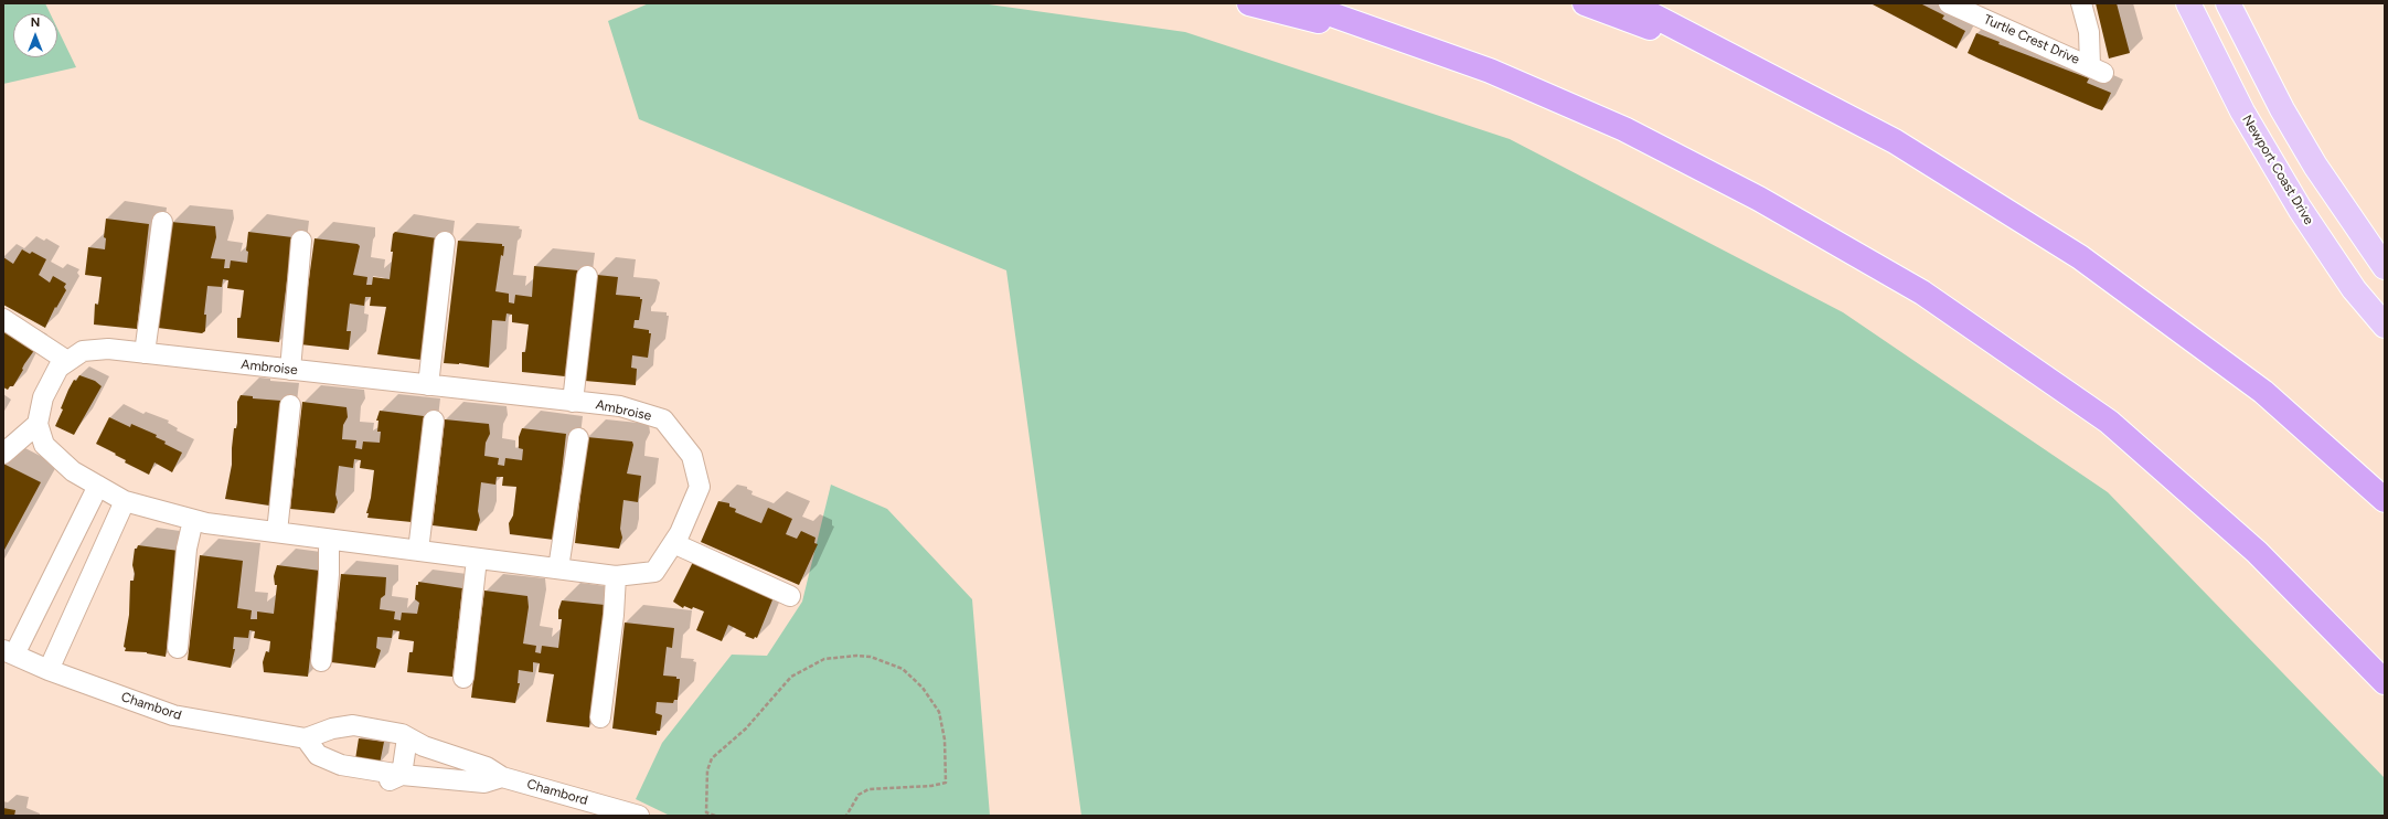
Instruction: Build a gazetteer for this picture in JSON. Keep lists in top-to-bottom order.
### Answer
{
  "streets": {
    "main road": ["Newport Coast Drive"],
    "street": ["Turtle Crest Drive", "Ambroise", "Chambord"]
  },
  "north": "top"
}
